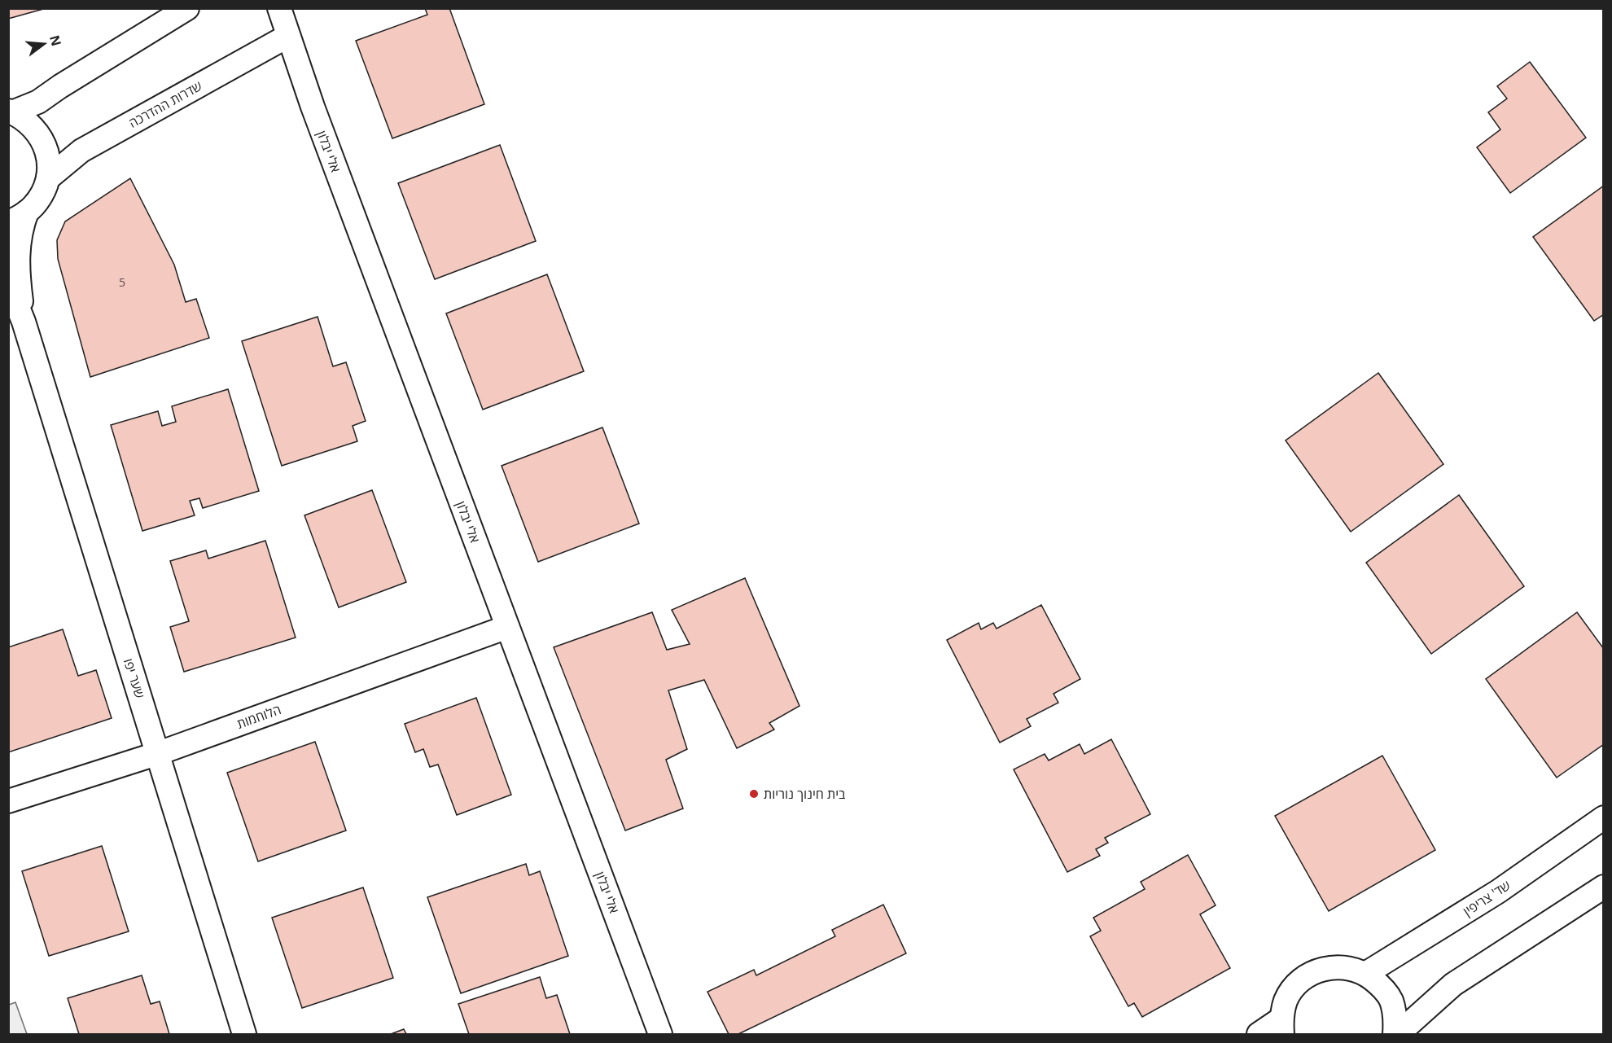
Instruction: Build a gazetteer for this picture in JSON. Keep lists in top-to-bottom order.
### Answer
{
  "streets": {
    "street": [
      "שדרות ההדרכה",
      "אלי יבלון",
      "שער יפו",
      "הלוחמות",
      "שד' צריפין"
    ]
  },
  "crossings": [
    ["שדרות ההדרכה", "אלי יבלון"],
    ["אלי יבלון", "הלוחמות"],
    ["שער יפו", "הלוחמות"]
  ],
  "places": ["בית חינוך נוריות"],
  "house_numbers": ["5"],
  "north": "right"
}
